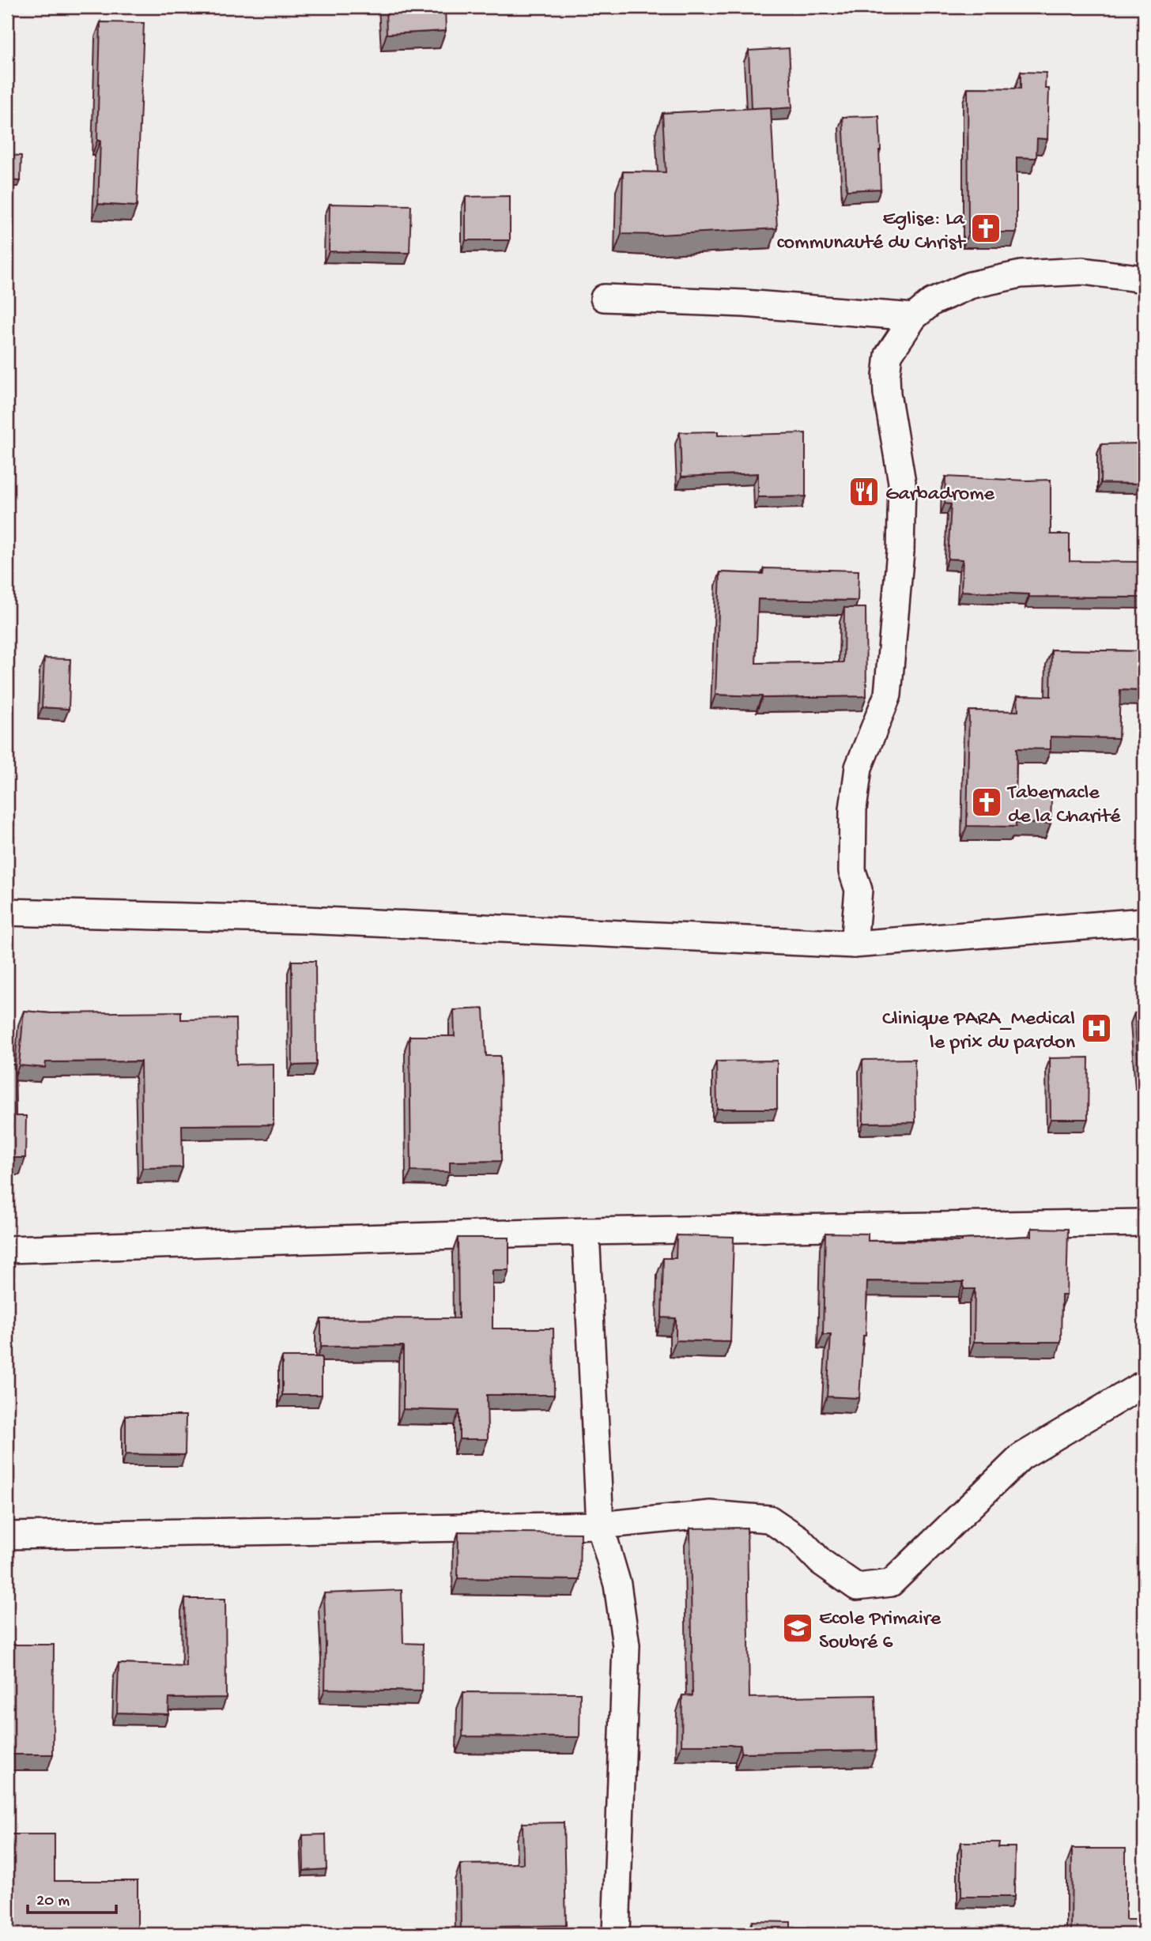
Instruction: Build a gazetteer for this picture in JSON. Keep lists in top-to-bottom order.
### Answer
{
  "places": {
    "church": ["Eglise: La communauté du Christ", "Tabernacle de la Charité"],
    "restaurant": ["Garbadrome"],
    "hospital": ["Clinique PARA_Medical le prix du pardon"],
    "school or university": ["Ecole Primaire Soubré 6"]
  },
  "scale_bar": "20 m"
}
